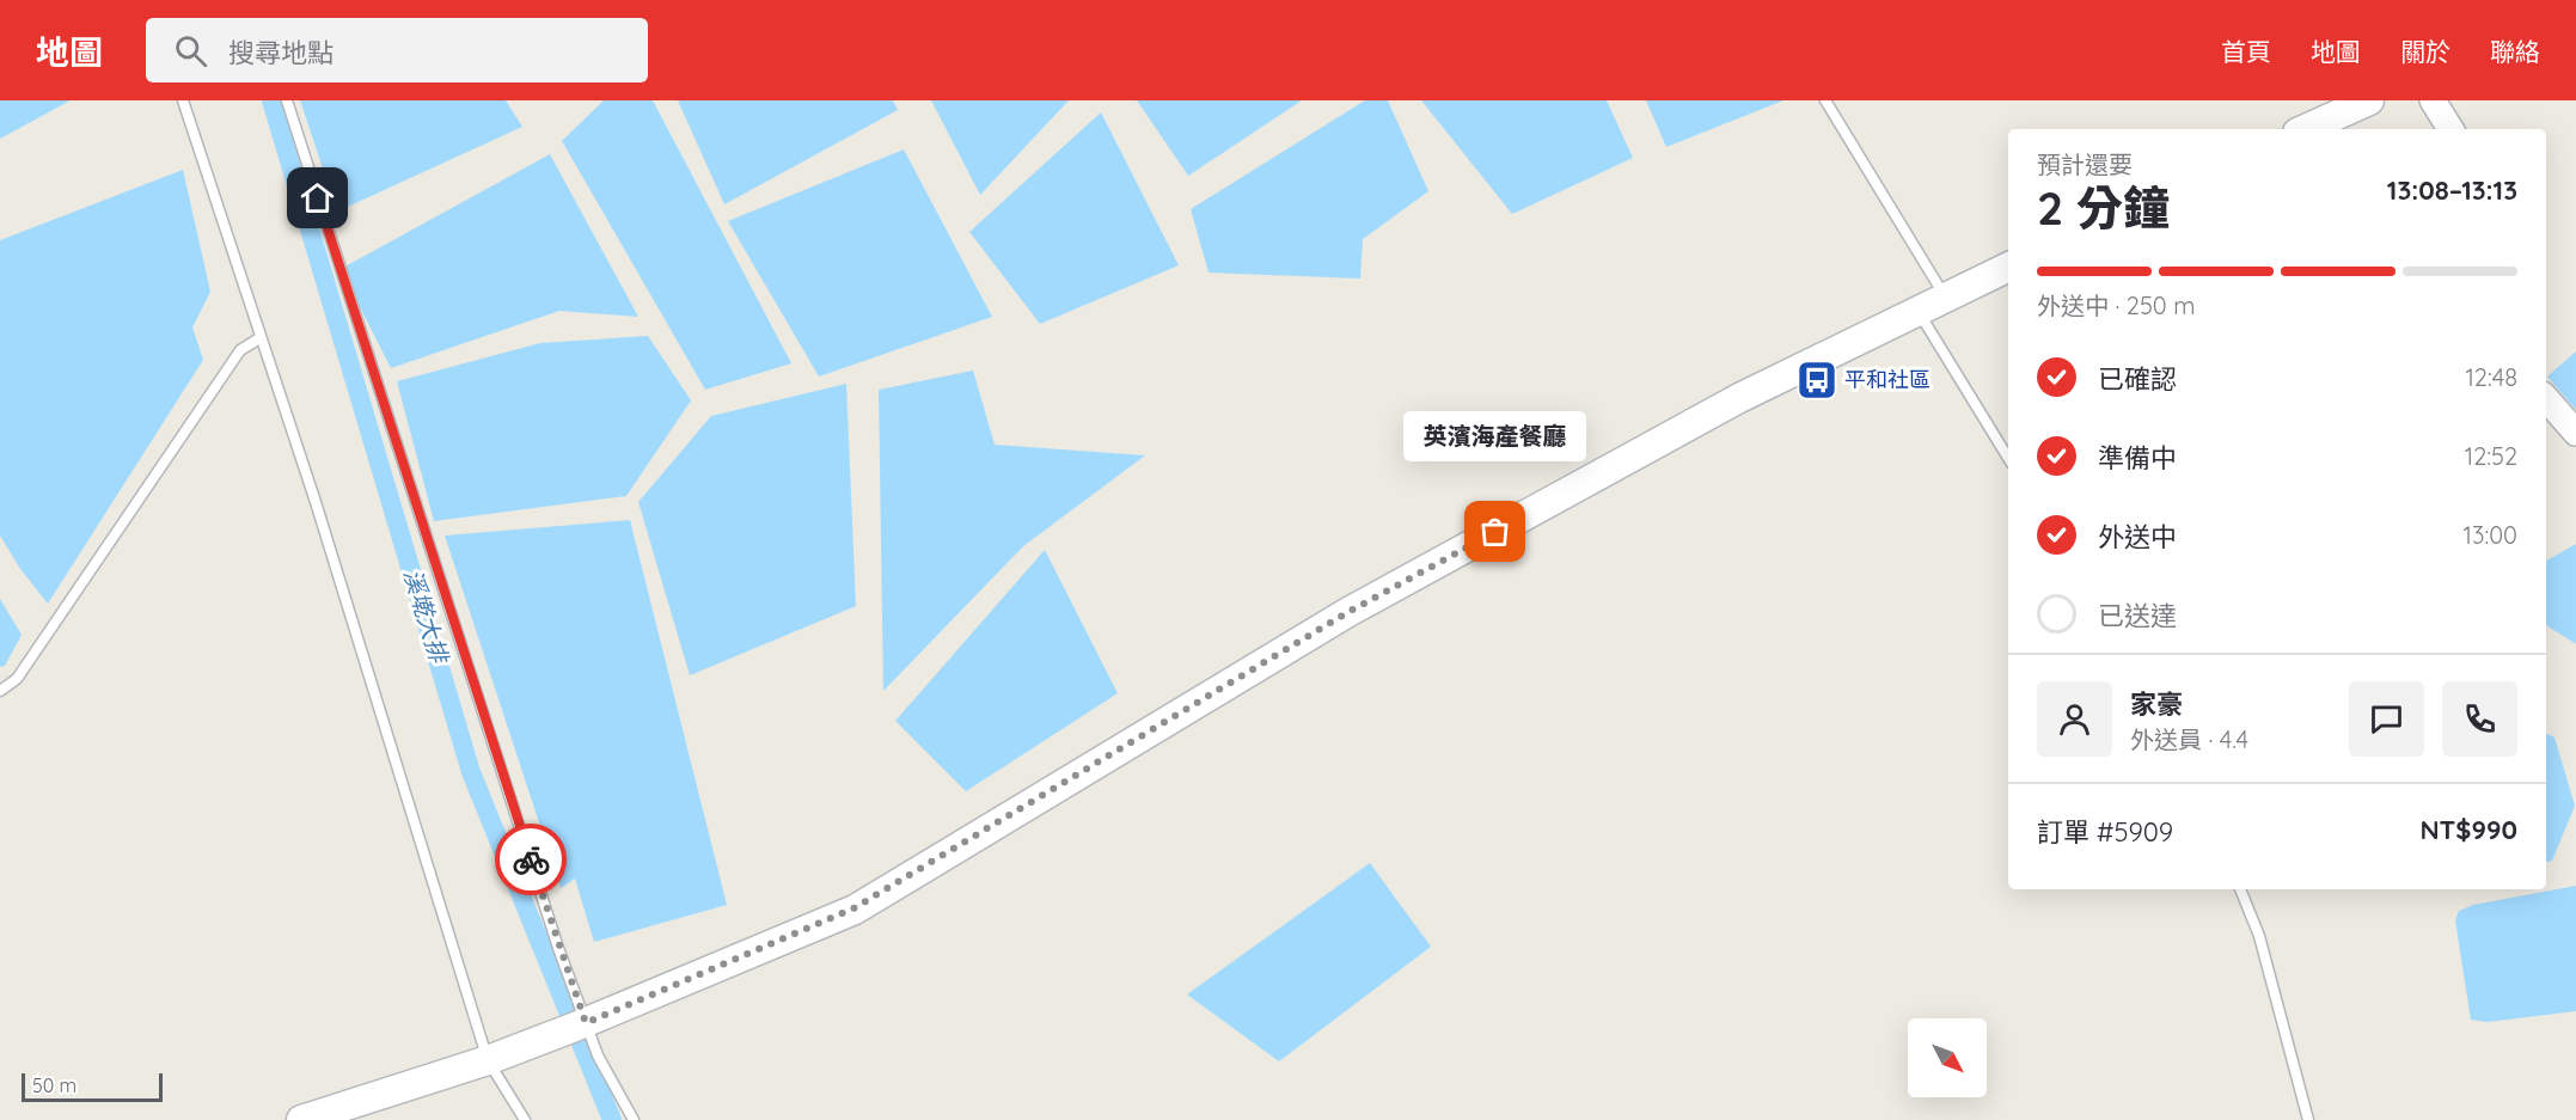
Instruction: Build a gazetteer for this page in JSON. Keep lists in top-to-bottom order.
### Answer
{
  "water": ["溪墘大排"],
  "places": {
    "bus stop": ["平和社區"],
    "other": ["英濱海產餐廳"]
  },
  "scale_bar": "50 m",
  "north": "bottom right",
  "page": {
    "header": "地圖",
    "search": "搜尋地點",
    "nav": [
      "首頁",
      "地圖",
      "關於",
      "聯絡"
    ],
    "heading": ["2 分鐘", "預計還要", "13:08–13:13"],
    "panel": [
      "家豪",
      "外送員 · 4.4",
      "訂單 #5909",
      "NT$990"
    ],
    "bar": "外送中 · 250 m",
    "list": [
      ["已確認", "12:48"],
      ["準備中", "12:52"],
      ["外送中", "13:00"],
      "已送達"
    ],
    "bubble": "英濱海產餐廳",
    "scale": "50 m"
  }
}
